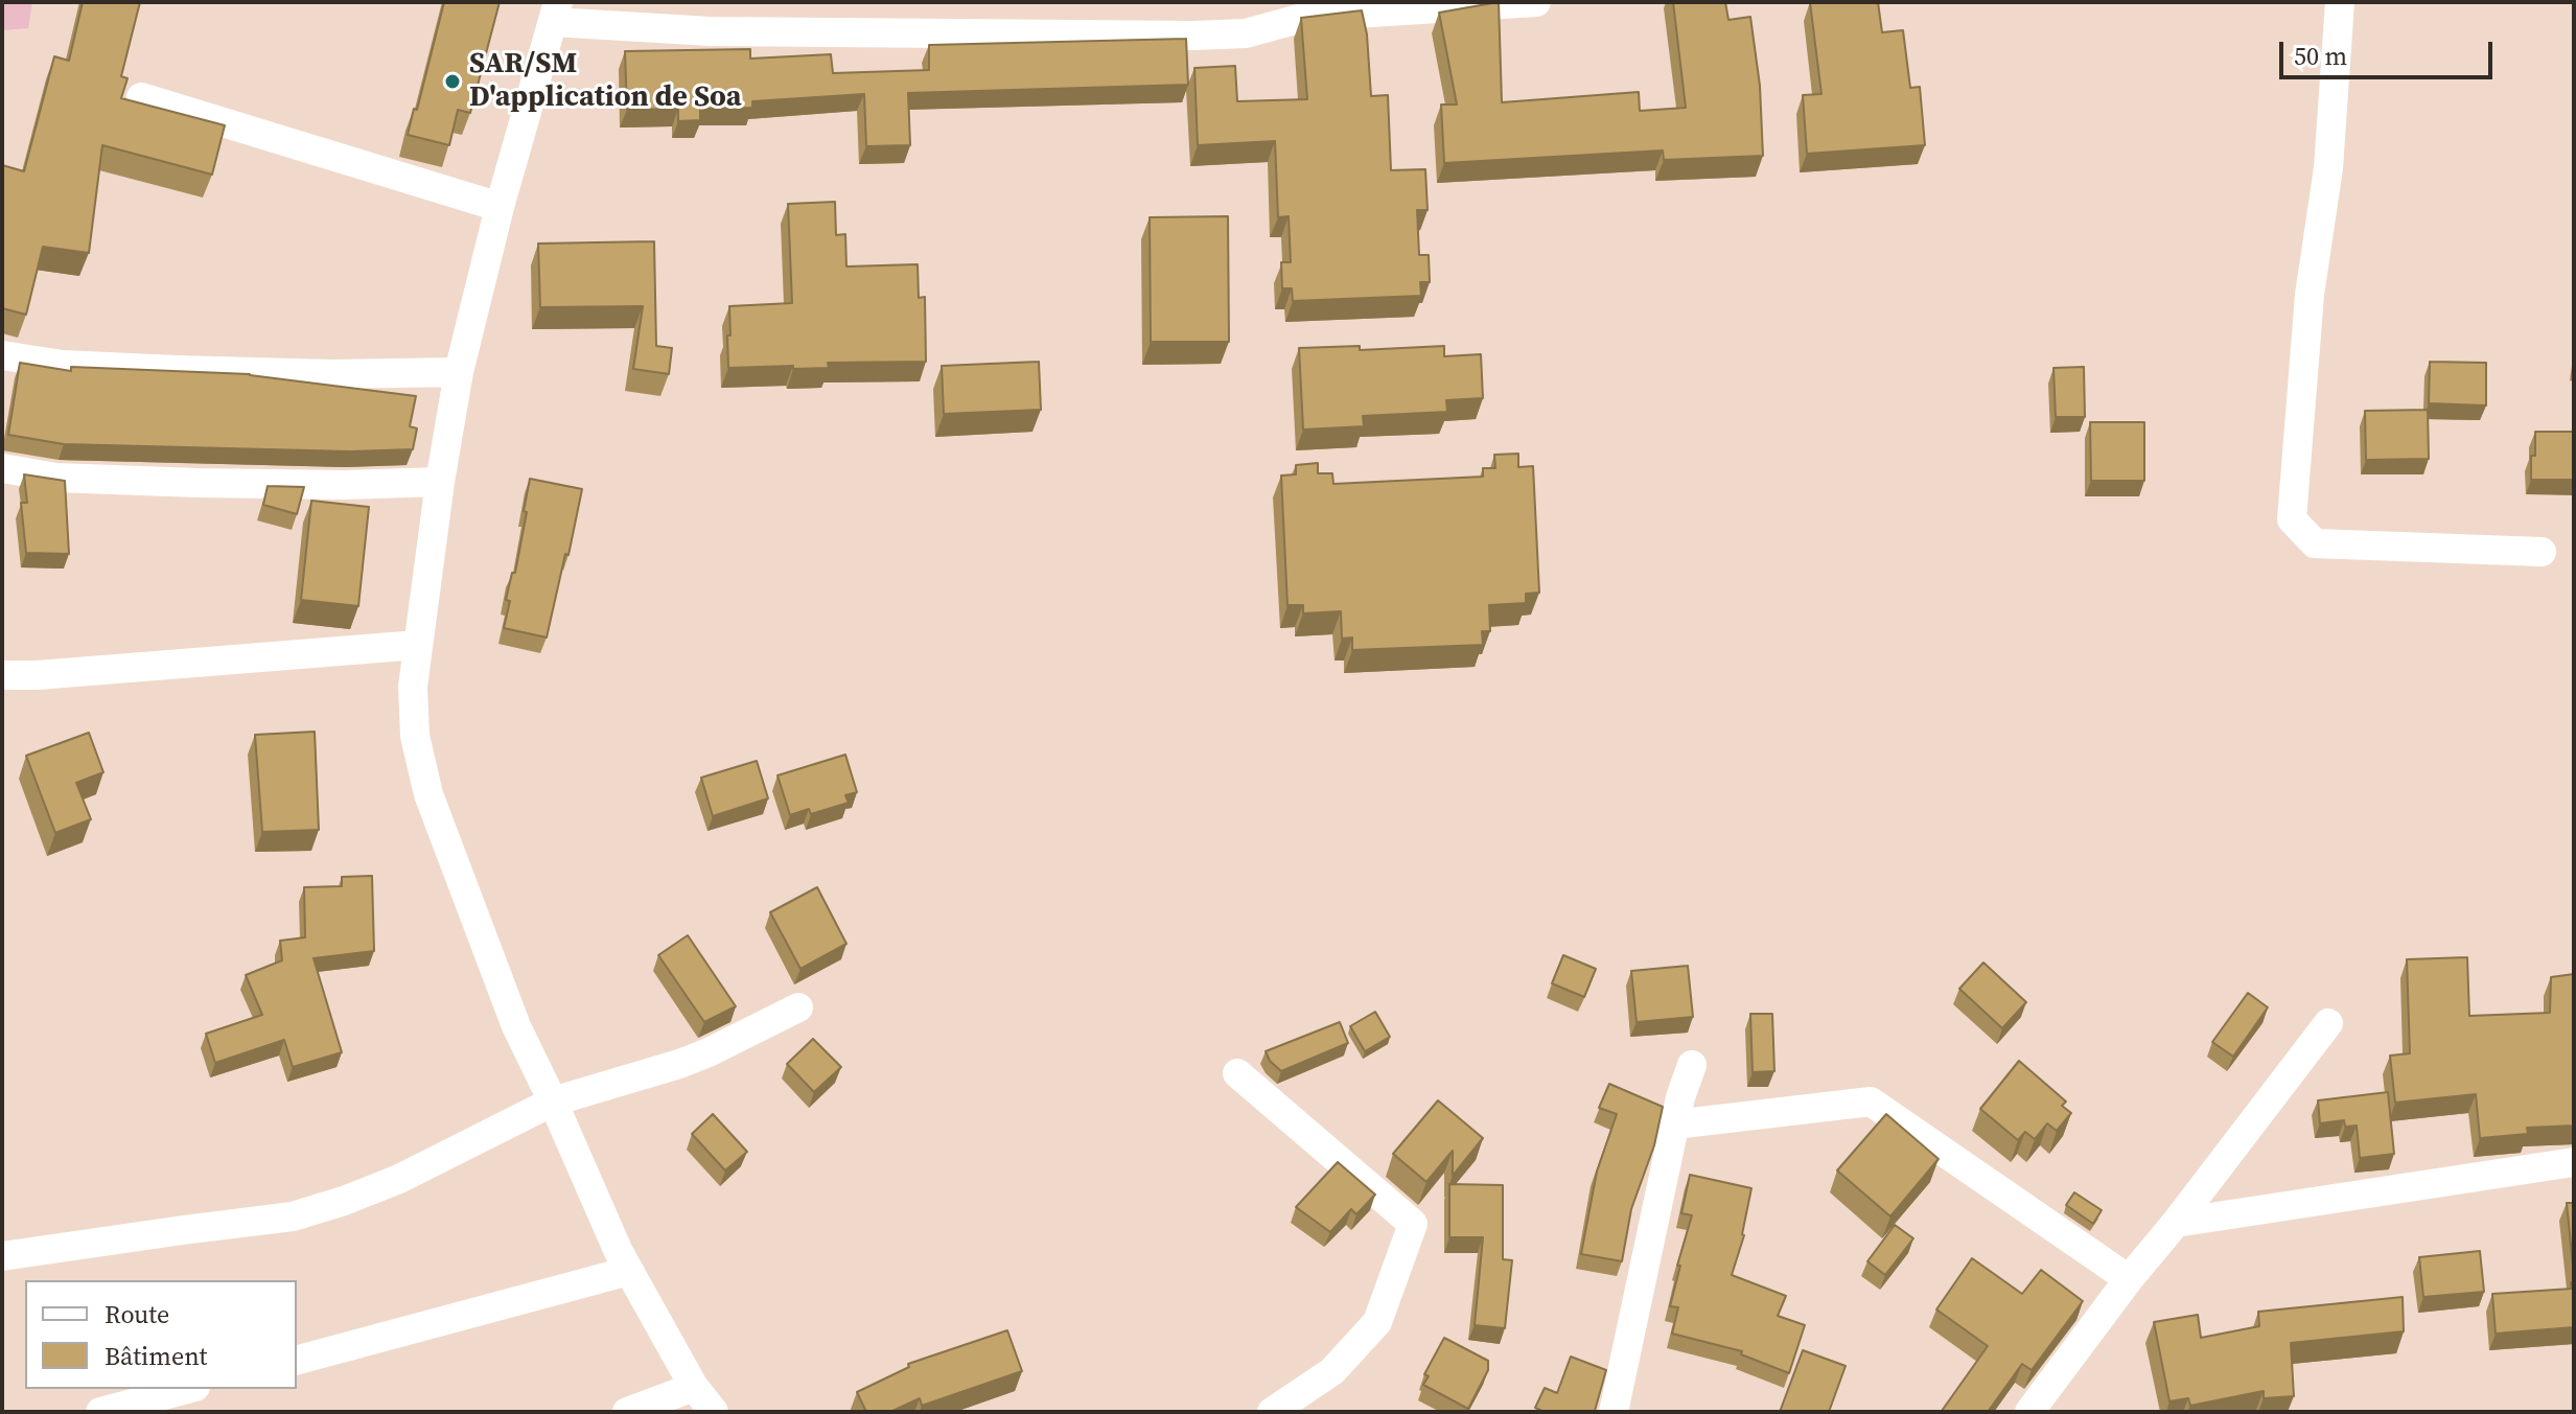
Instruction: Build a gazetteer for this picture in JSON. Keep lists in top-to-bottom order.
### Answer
{
  "places": ["SAR/SM D'application de Soa"],
  "legend": ["Route", "Bâtiment"],
  "scale_bar": "50 m"
}
